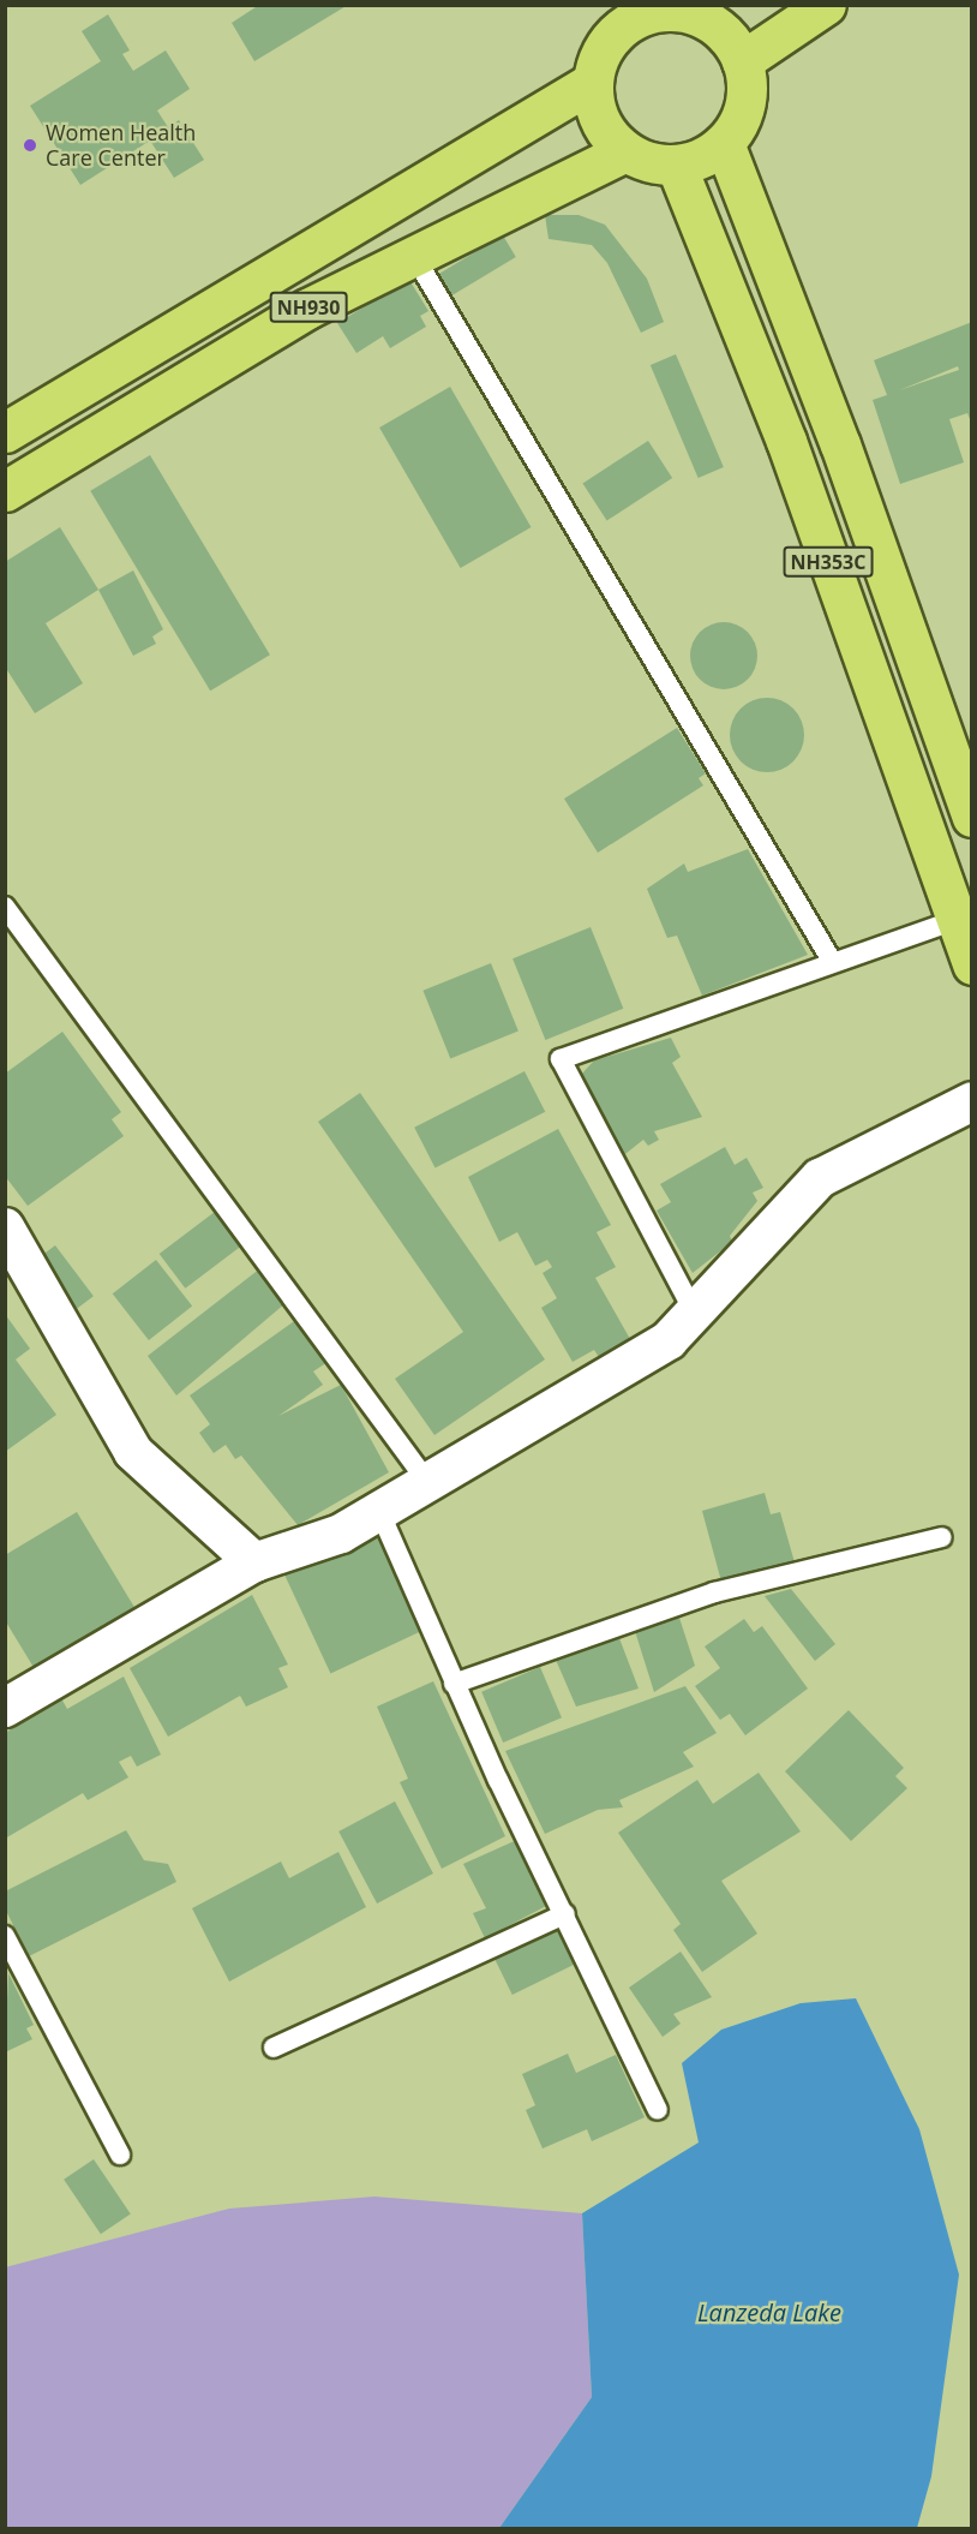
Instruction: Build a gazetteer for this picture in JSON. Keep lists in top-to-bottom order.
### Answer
{
  "streets": {
    "highway": ["NH930", "NH353C"]
  },
  "crossings": [
    ["NH930", "NH353C"]
  ],
  "water": ["Lanzeda Lake"],
  "places": ["Women Health Care Center"]
}
